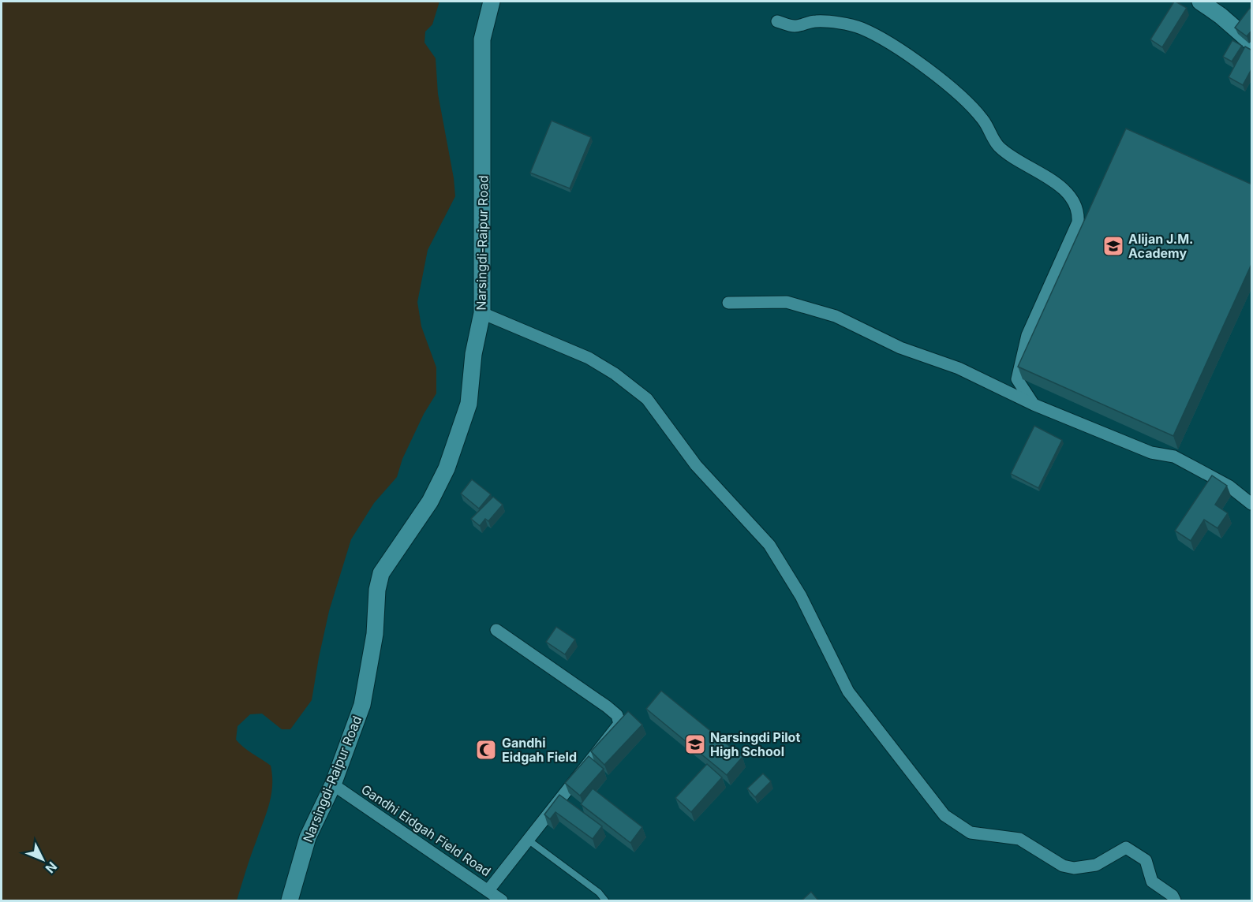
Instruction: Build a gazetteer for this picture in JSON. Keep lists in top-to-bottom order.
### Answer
{
  "streets": {
    "street": ["Narsingdi-Raipur Road", "Gandhi Eidgah Field Road"]
  },
  "crossings": [
    ["Narsingdi-Raipur Road", "Gandhi Eidgah Field Road"]
  ],
  "places": {
    "school or university": ["Alijan J.M. Academy", "Narsingdi Pilot High School"],
    "mosque": ["Gandhi Eidgah Field"]
  },
  "north": "bottom right"
}
